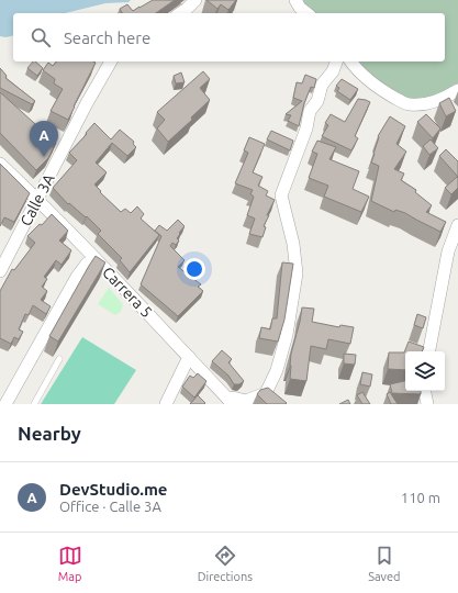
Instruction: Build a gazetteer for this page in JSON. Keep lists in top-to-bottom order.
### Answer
{
  "streets": {
    "street": ["Calle 3A", "Carrera 5"]
  },
  "crossings": [
    ["Calle 3A", "Carrera 5"]
  ],
  "page": {
    "search": "Search here",
    "pins": "A",
    "heading": "Nearby",
    "list": [
      {
        "mark": "A",
        "name": "DevStudio.me",
        "note": "Office · Calle 3A",
        "value": "110 m"
      }
    ],
    "nav": ["Map", "Directions", "Saved"]
  }
}
